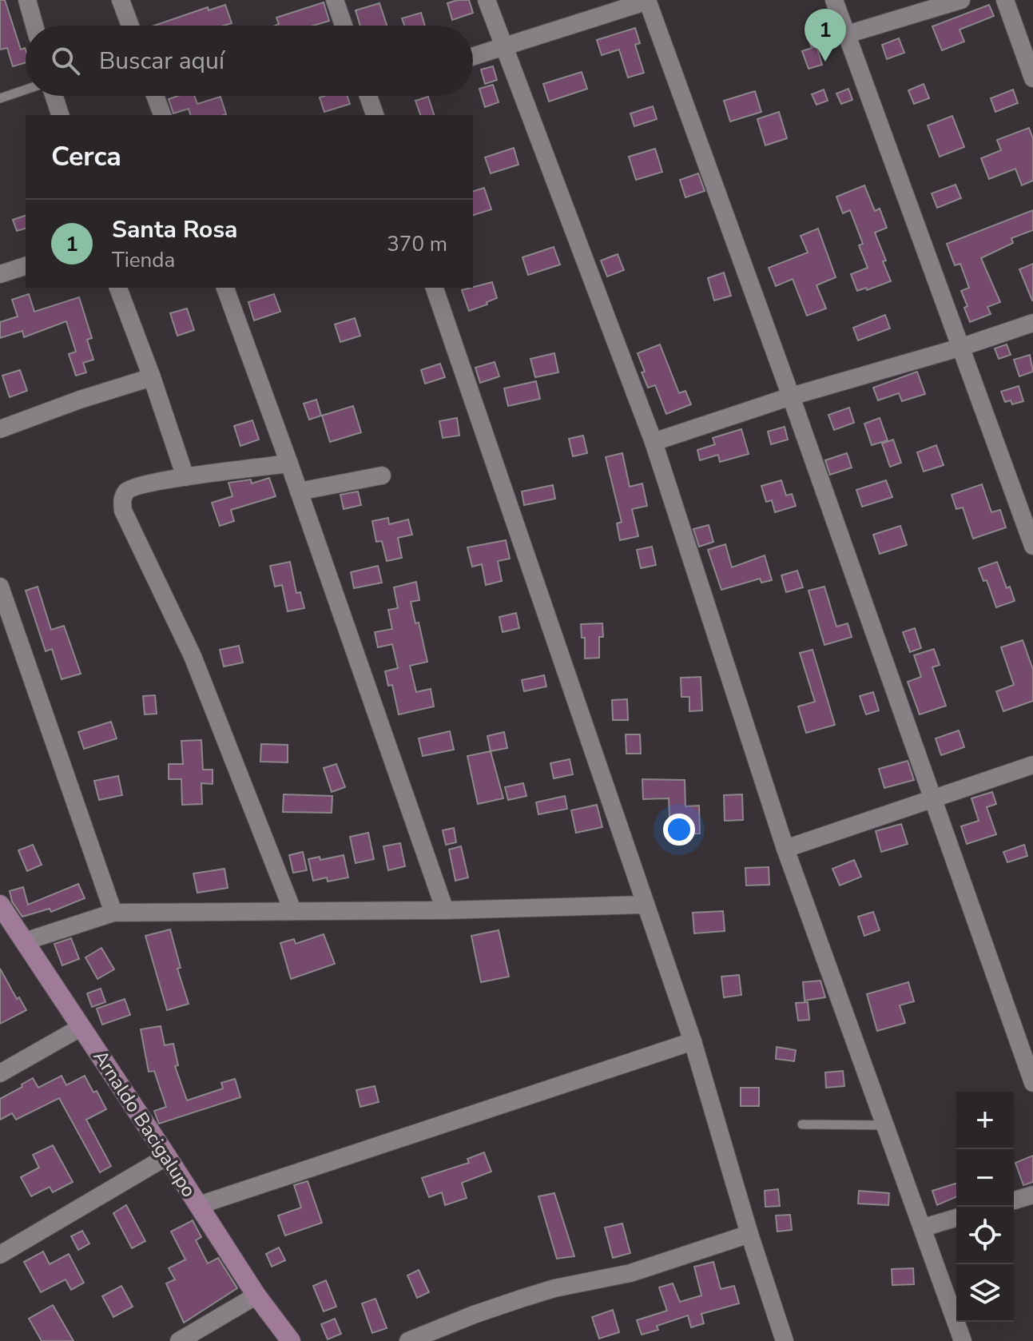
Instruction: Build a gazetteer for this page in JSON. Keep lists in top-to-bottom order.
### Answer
{
  "streets": {
    "street": ["Arnaldo Bacigalupo"]
  },
  "page": {
    "pins": "1",
    "search": "Buscar aquí",
    "heading": "Cerca",
    "list": [
      {
        "mark": "1",
        "name": "Santa Rosa",
        "note": "Tienda",
        "value": "370 m"
      }
    ],
    "map_buttons": ["+", "−"]
  }
}
